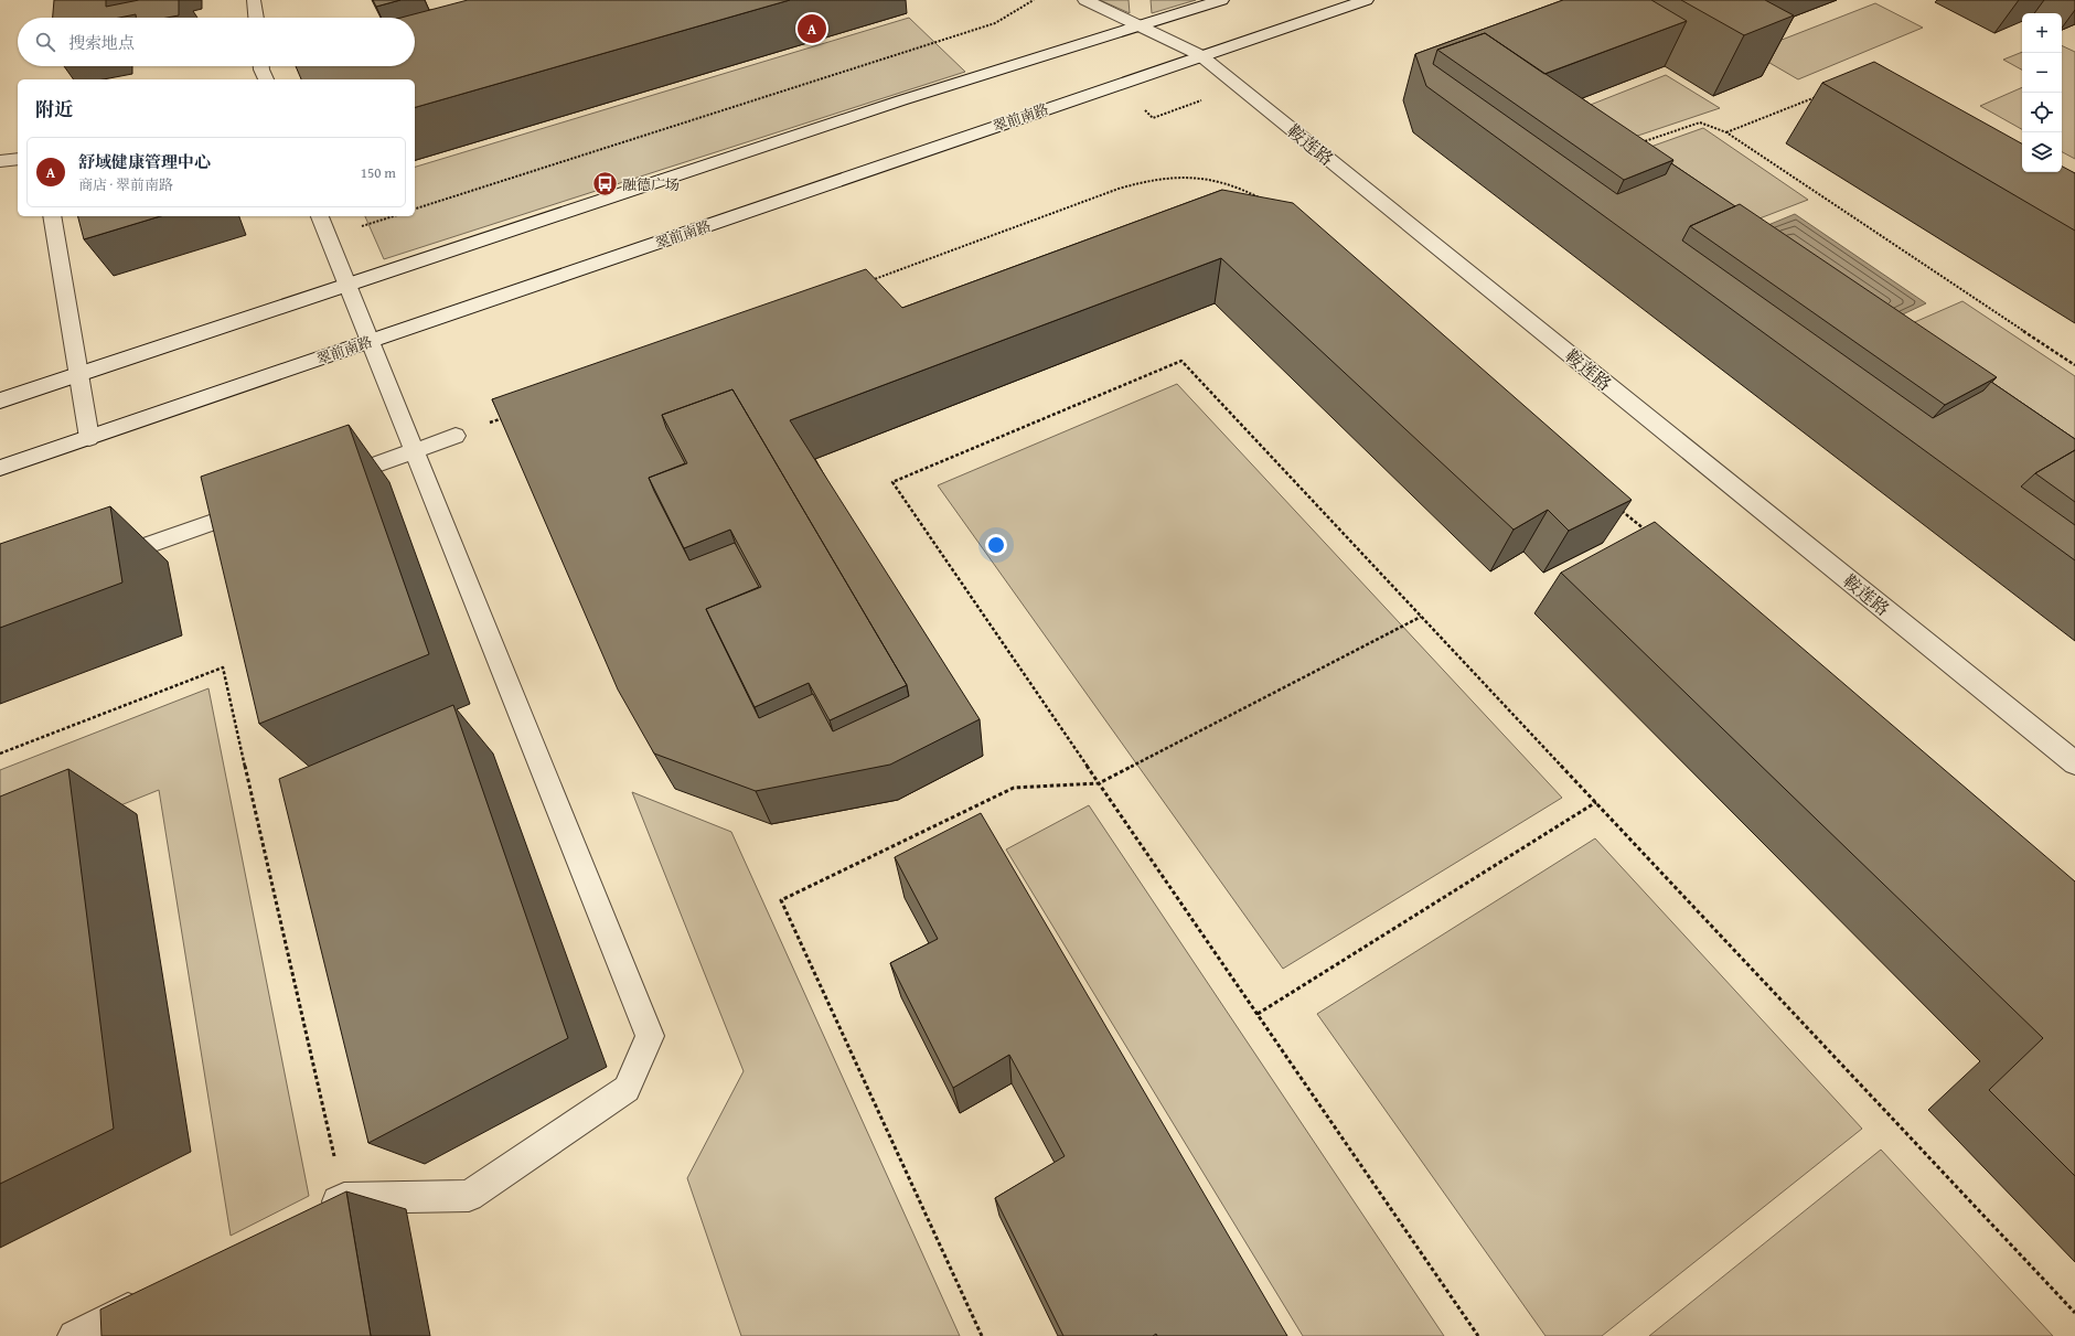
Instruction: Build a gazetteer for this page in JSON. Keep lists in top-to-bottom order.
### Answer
{
  "streets": {
    "main road": ["翠前南路", "鞍莲路"]
  },
  "crossings": [
    ["翠前南路", "鞍莲路"]
  ],
  "places": {
    "bus stop": ["融德广场"]
  },
  "page": {
    "pins": "A",
    "map_buttons": ["+", "−"],
    "search": "搜索地点",
    "heading": "附近",
    "list": [
      {
        "mark": "A",
        "name": "舒域健康管理中心",
        "note": "商店 · 翠前南路",
        "value": "150 m"
      }
    ]
  }
}
